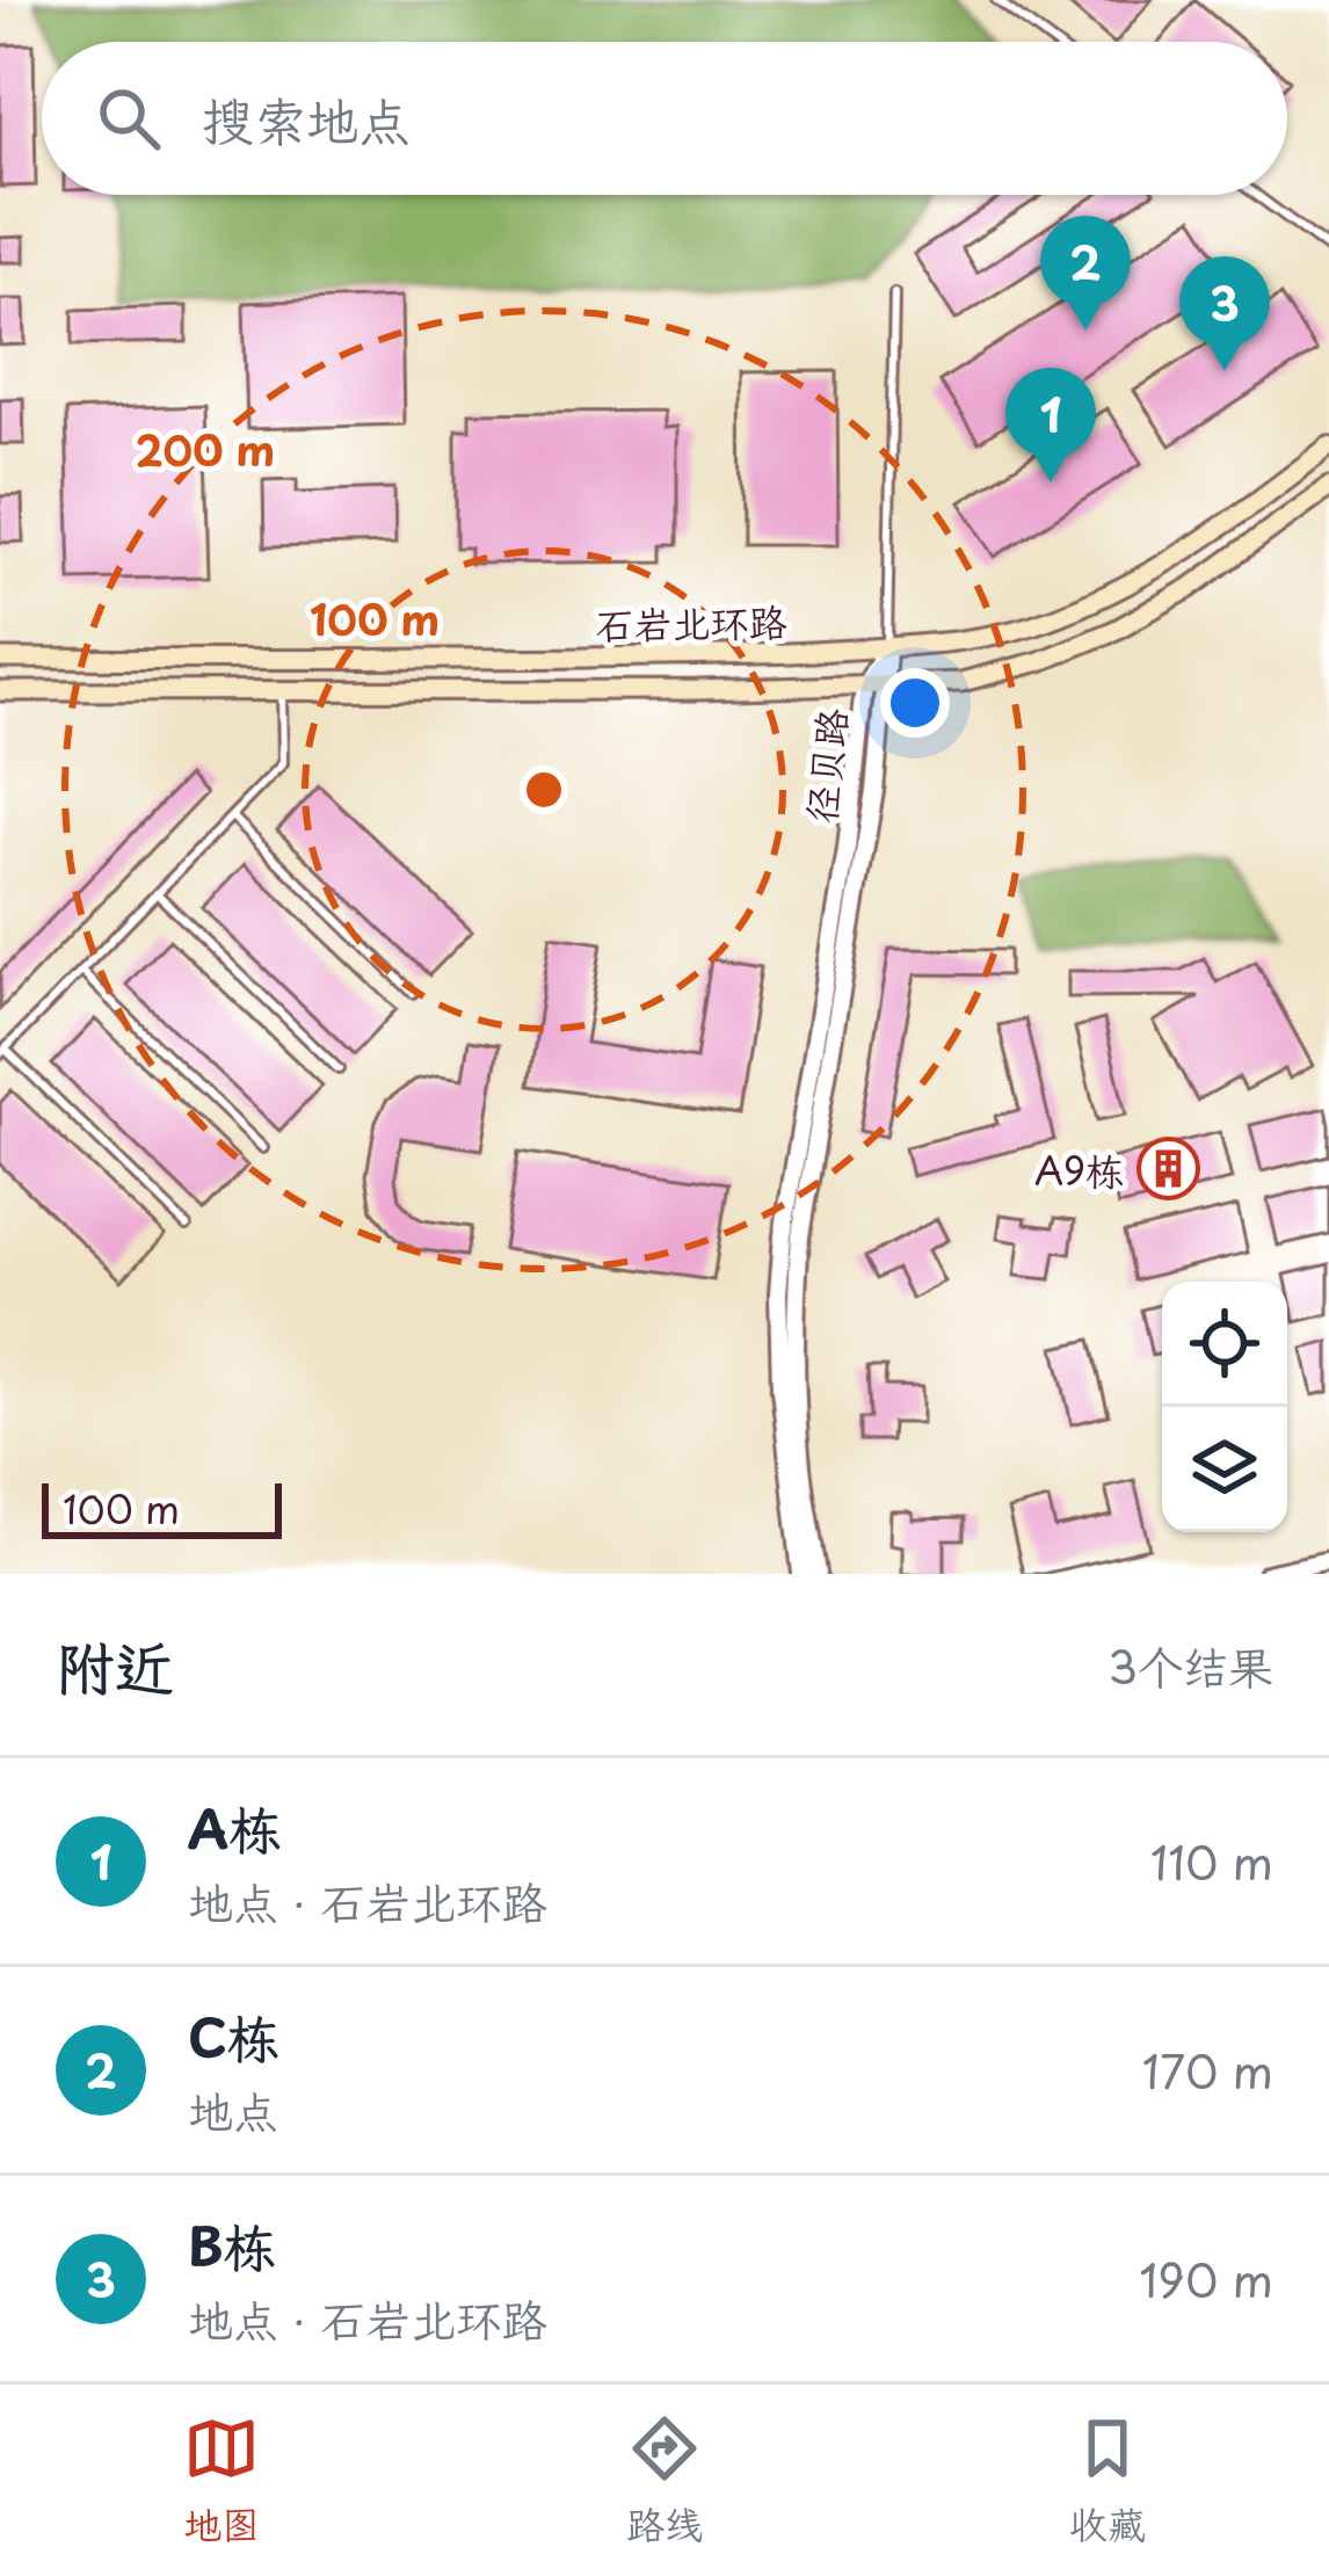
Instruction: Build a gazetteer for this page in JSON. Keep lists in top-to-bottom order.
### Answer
{
  "streets": {
    "main road": ["石岩北环路"],
    "street": ["径贝路"]
  },
  "crossings": [
    ["石岩北环路", "径贝路"]
  ],
  "places": {
    "building": ["A9栋"]
  },
  "scale_bar": "100 m",
  "page": {
    "search": "搜索地点",
    "pins": ["2", "3", "1"],
    "scale": "100 m",
    "heading": ["附近", "3个结果"],
    "list": [
      {
        "mark": "1",
        "name": "A栋",
        "note": "地点 · 石岩北环路",
        "value": "110 m"
      },
      {
        "mark": "2",
        "name": "C栋",
        "note": "地点",
        "value": "170 m"
      },
      {
        "mark": "3",
        "name": "B栋",
        "note": "地点 · 石岩北环路",
        "value": "190 m"
      }
    ],
    "nav": ["地图", "路线", "收藏"]
  },
  "rings": ["200 m", "100 m"]
}
